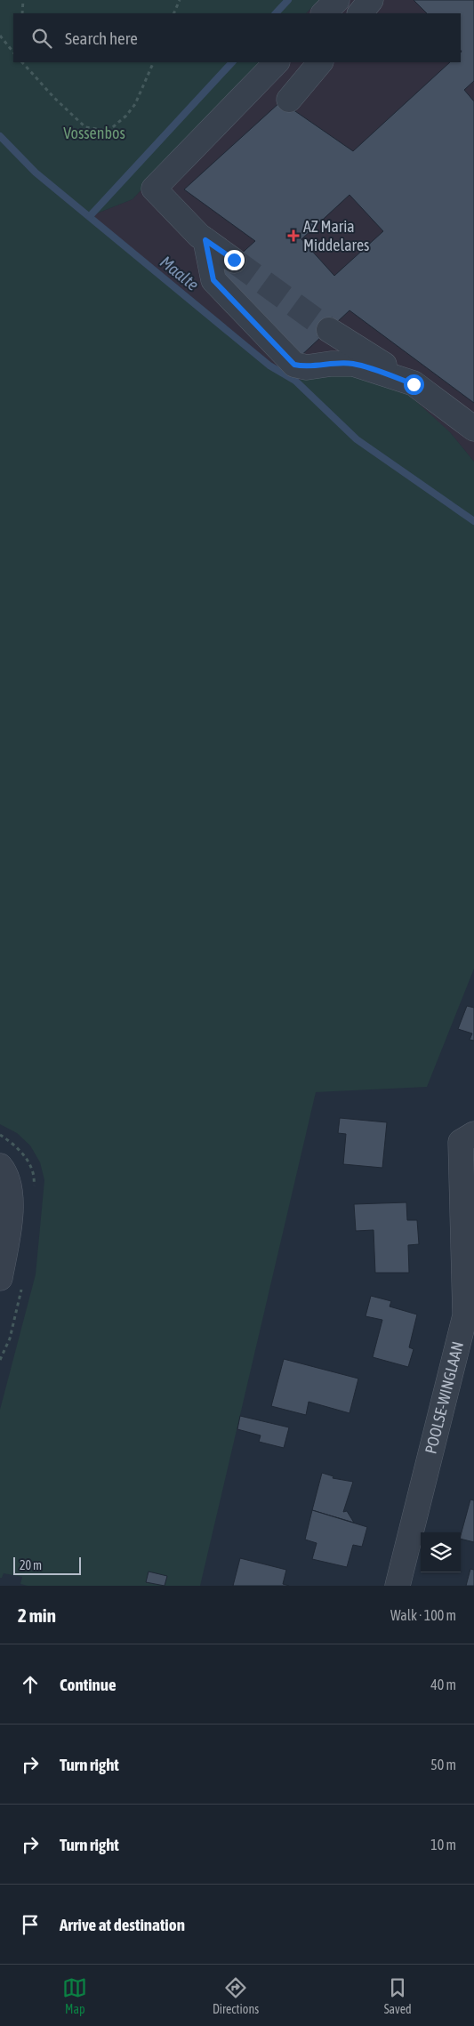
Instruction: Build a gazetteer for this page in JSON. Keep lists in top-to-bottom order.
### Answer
{
  "streets": {
    "street": ["POOLSE-WINGLAAN"]
  },
  "water": ["Maalte"],
  "parks": ["Vossenbos"],
  "places": {
    "health": ["AZ Maria Middelares"]
  },
  "scale_bar": "20 m",
  "page": {
    "search": "Search here",
    "scale": "20 m",
    "heading": ["2 min", "Walk · 100 m"],
    "list": [
      ["Continue", "40 m"],
      ["Turn right", "50 m"],
      ["Turn right", "10 m"],
      "Arrive at destination"
    ],
    "nav": ["Map", "Directions", "Saved"]
  }
}
